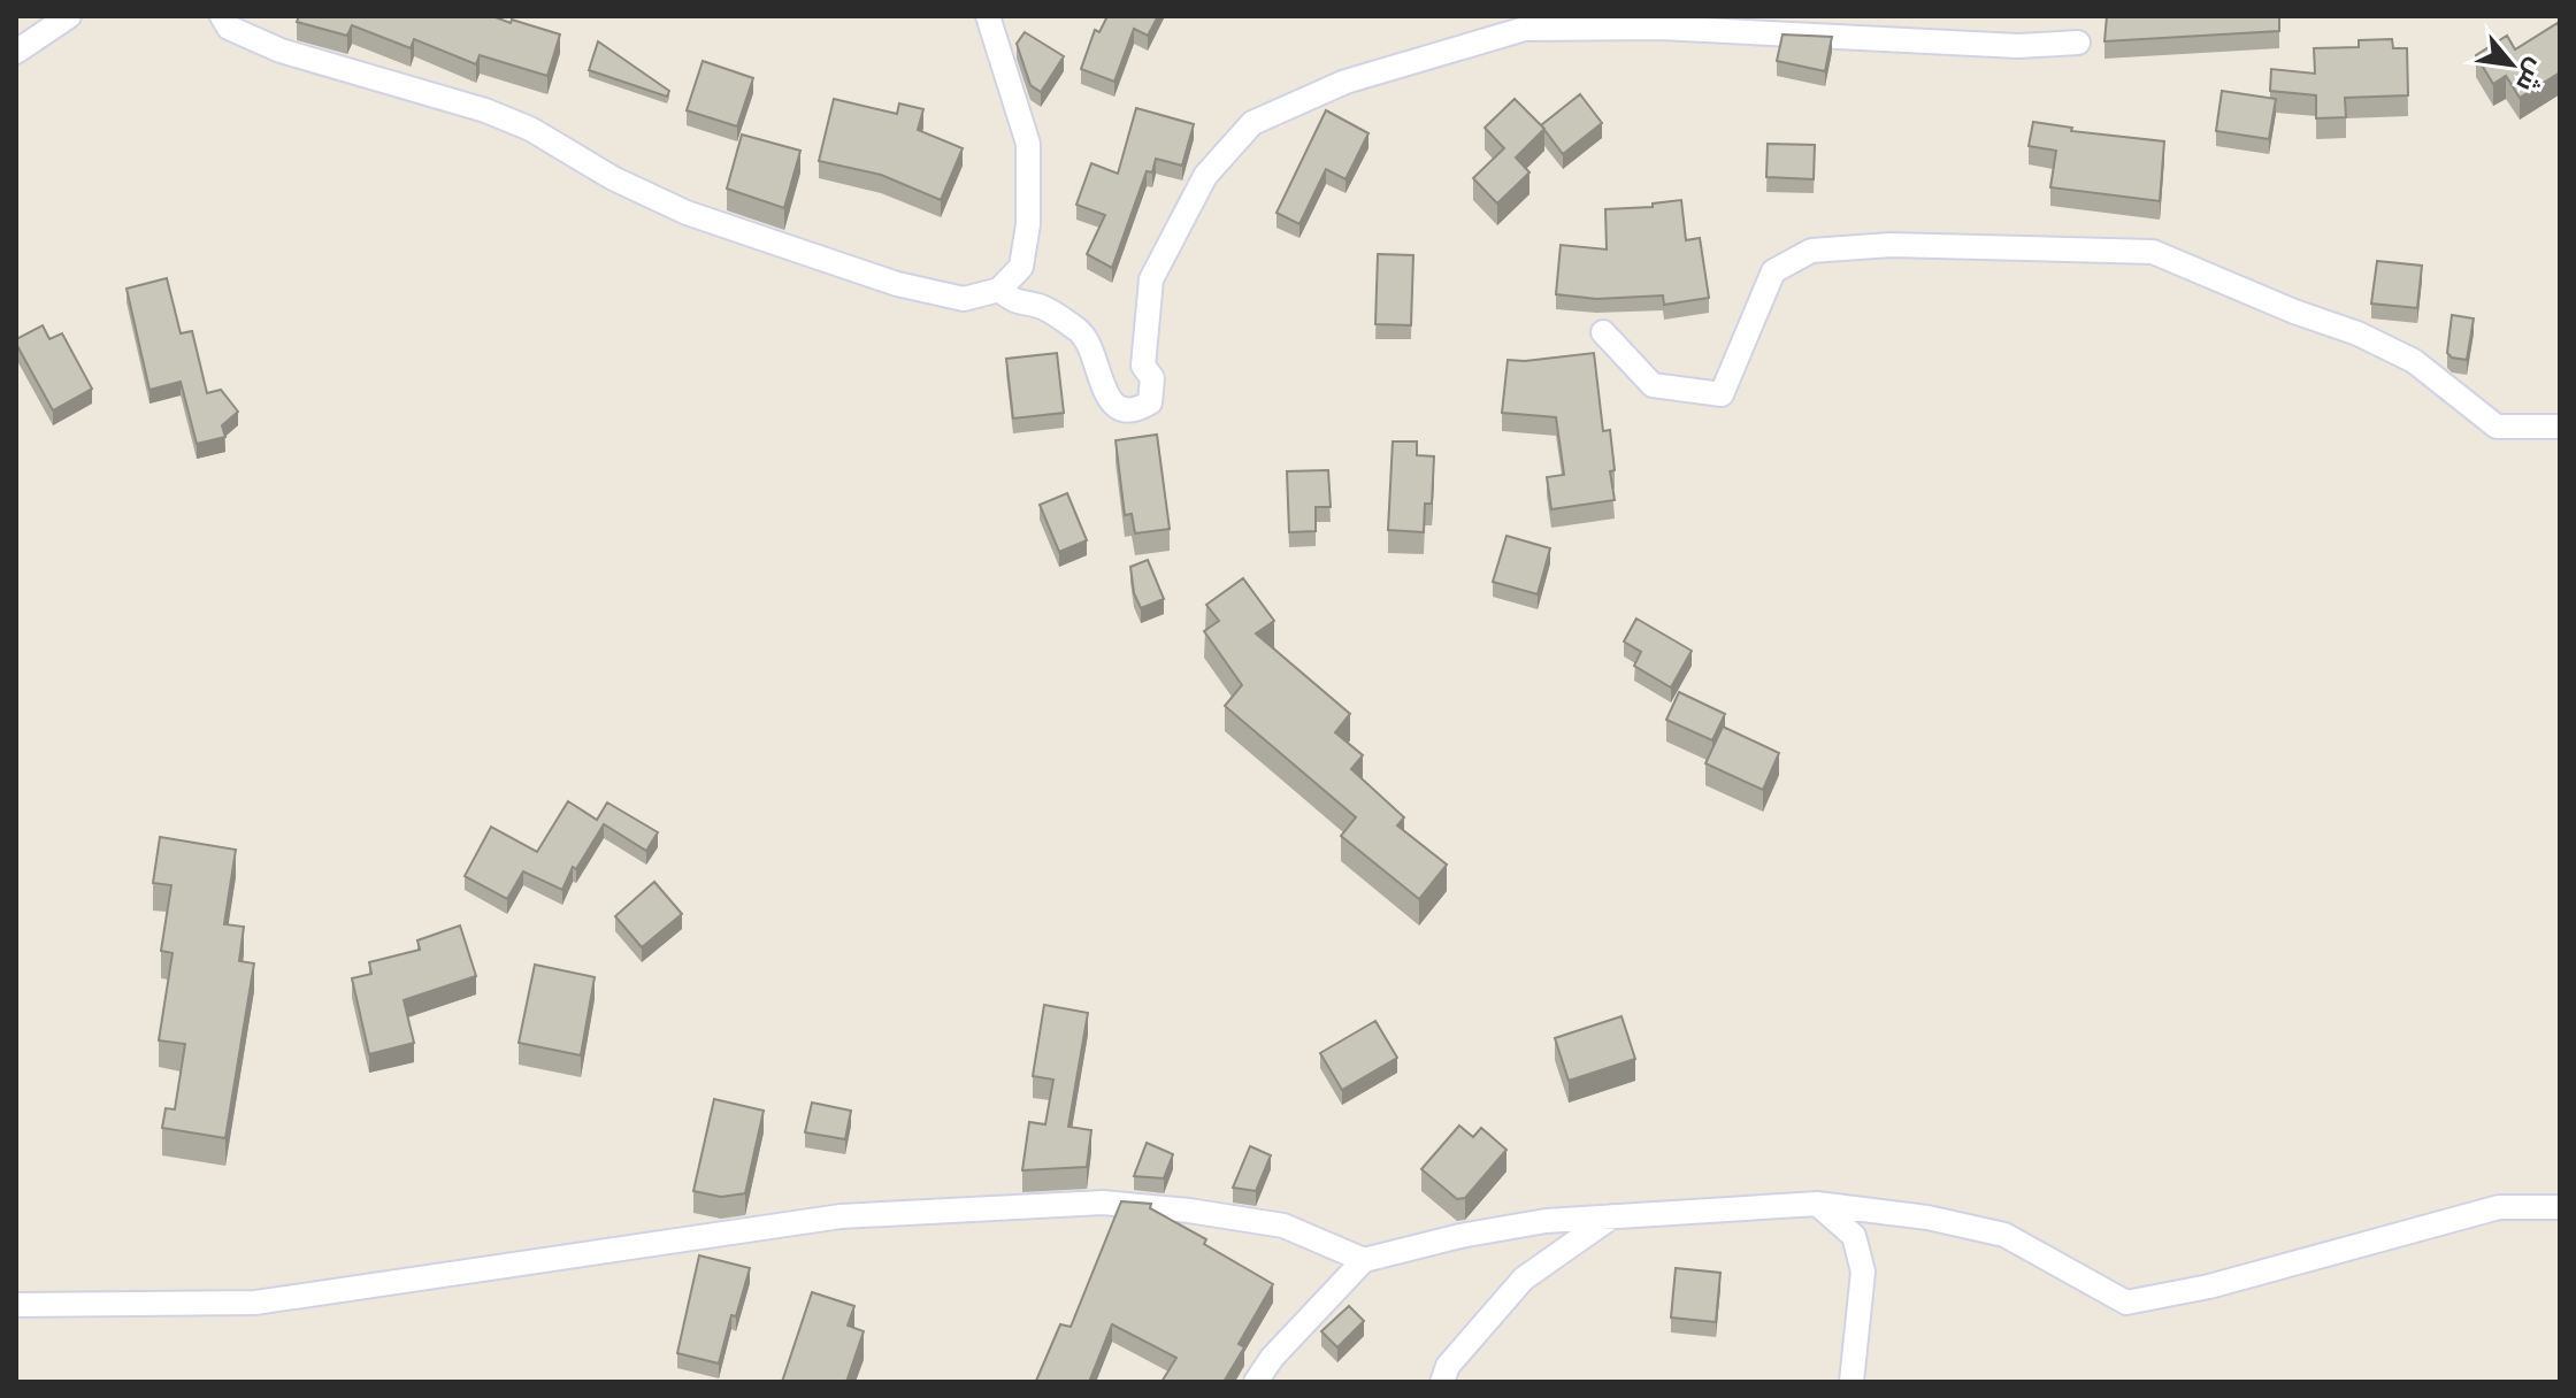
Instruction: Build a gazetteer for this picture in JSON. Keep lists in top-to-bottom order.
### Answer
{
  "north": "bottom right"
}
